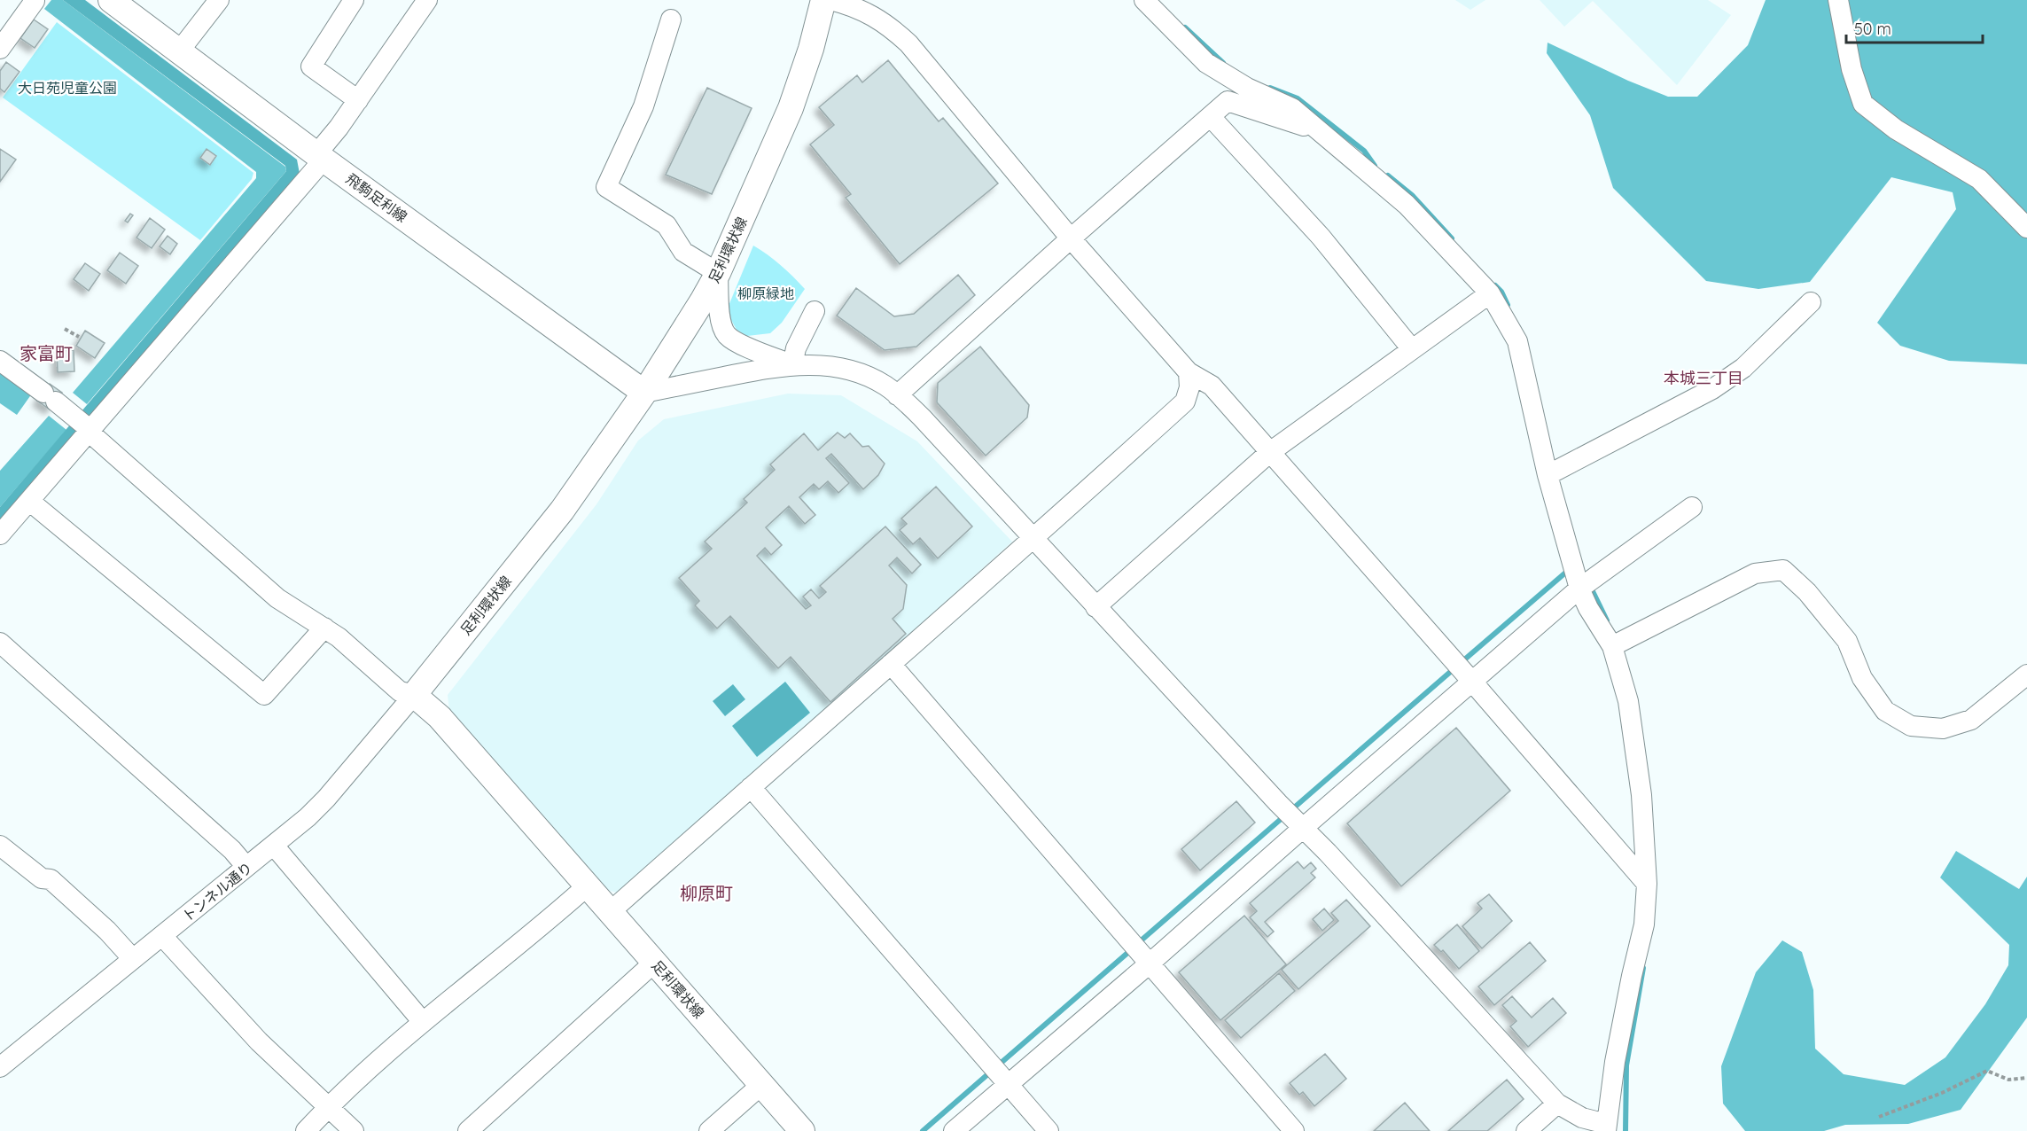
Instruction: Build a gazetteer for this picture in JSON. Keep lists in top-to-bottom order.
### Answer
{
  "streets": {
    "main road": ["飛駒足利線", "足利環状線"],
    "street": ["トンネル通り"]
  },
  "crossings": [
    ["飛駒足利線", "足利環状線"],
    ["足利環状線", "トンネル通り"]
  ],
  "districts": ["家富町", "本城三丁目", "柳原町"],
  "parks": ["大日苑児童公園", "柳原緑地"],
  "scale_bar": "50 m"
}
